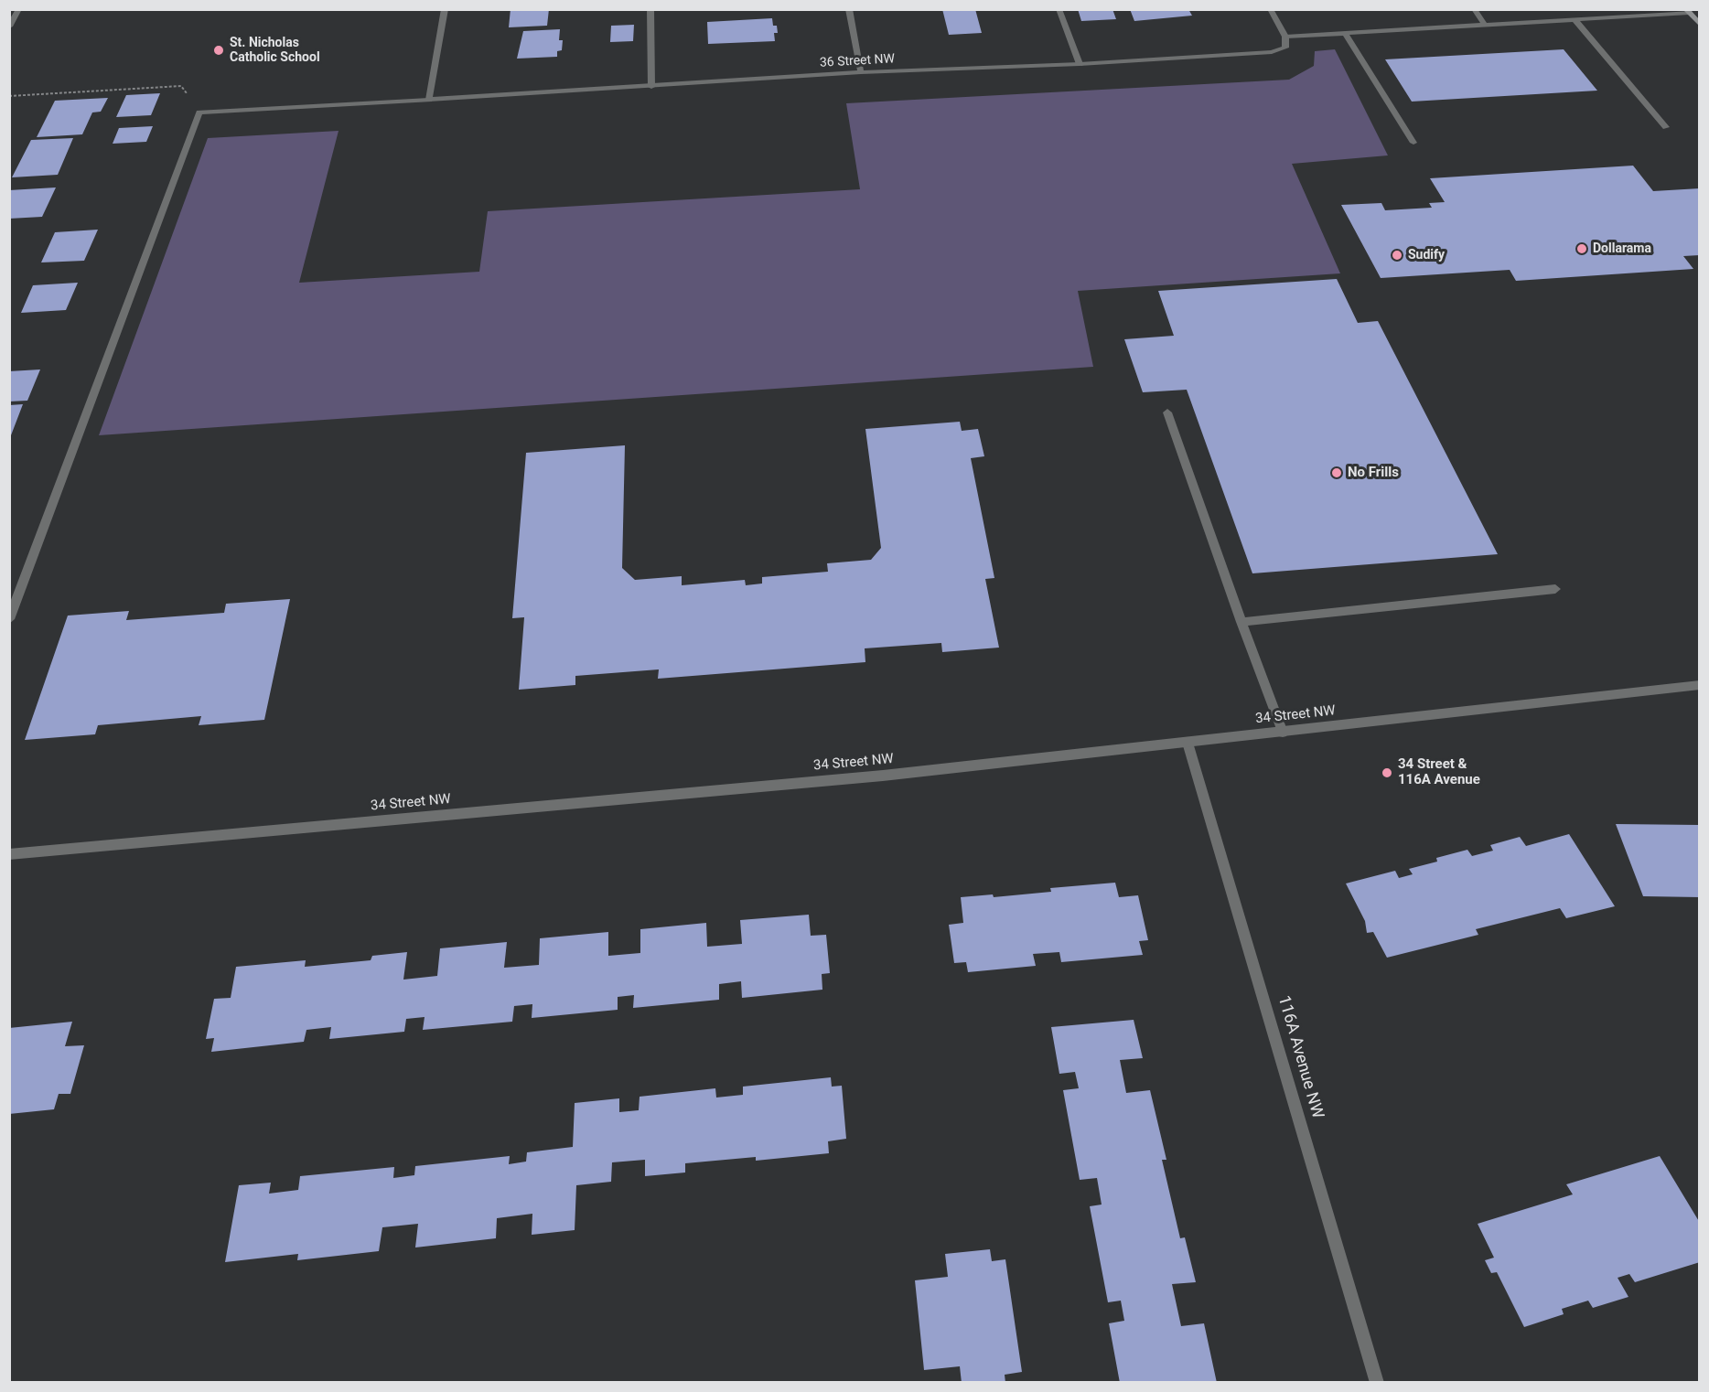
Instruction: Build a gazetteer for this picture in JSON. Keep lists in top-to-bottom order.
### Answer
{
  "streets": {
    "street": ["36 Street NW", "34 Street NW", "116A Avenue NW"]
  },
  "crossings": [
    ["34 Street NW", "116A Avenue NW"]
  ],
  "places": [
    "St. Nicholas Catholic School",
    "Dollarama",
    "Sudify",
    "No Frills",
    "34 Street & 116A Avenue"
  ]
}
